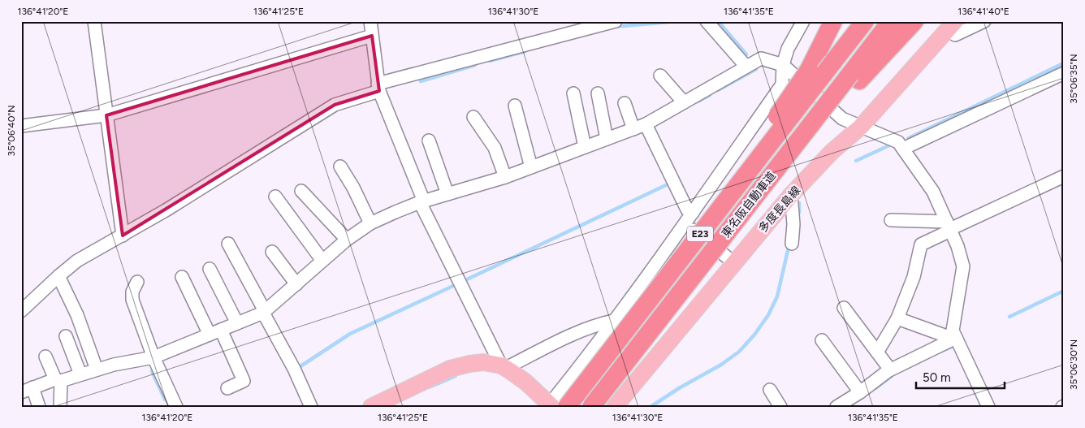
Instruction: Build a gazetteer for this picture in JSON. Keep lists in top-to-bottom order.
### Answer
{
  "streets": {
    "highway": ["東名阪自動車道", "E23"],
    "main road": ["多度長島線"]
  },
  "scale_bar": "50 m",
  "coordinates": [
    "136°41'20\"E",
    "136°41'25\"E",
    "136°41'30\"E",
    "136°41'35\"E",
    "136°41'40\"E",
    "35°06'35\"N",
    "35°06'40\"N",
    "35°06'30\"N"
  ]
}
